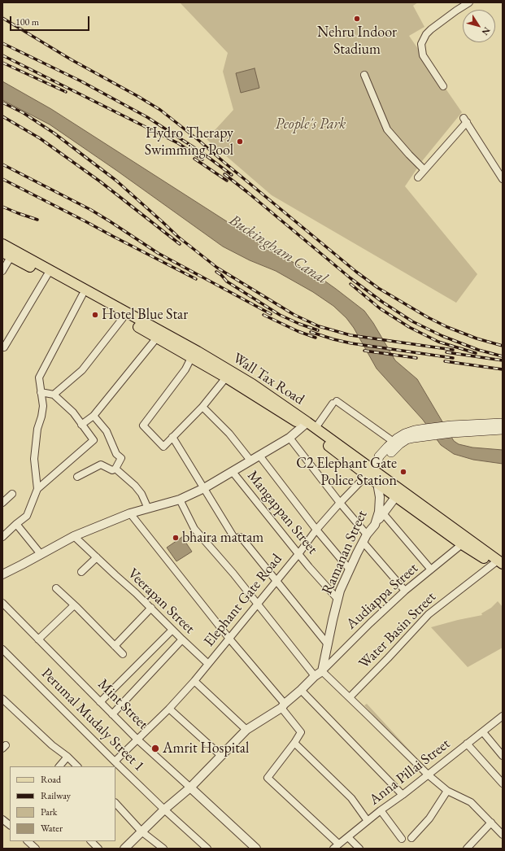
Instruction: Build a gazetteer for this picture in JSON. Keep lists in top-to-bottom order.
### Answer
{
  "streets": {
    "main road": ["Wall Tax Road"],
    "street": [
      "Mangappan Street",
      "Ramanan Street",
      "Audiappa Street",
      "Elephant Gate Road",
      "Veerapan Street",
      "Water Basin Street",
      "Mint Street",
      "Perumal Mudaly Street 1",
      "Anna Pillai Street"
    ]
  },
  "crossings": [
    ["Wall Tax Road", "Ramanan Street"],
    ["Wall Tax Road", "Audiappa Street"],
    ["Wall Tax Road", "Elephant Gate Road"],
    ["Wall Tax Road", "Water Basin Street"],
    ["Mangappan Street", "Ramanan Street"],
    ["Mangappan Street", "Elephant Gate Road"],
    ["Ramanan Street", "Audiappa Street"],
    ["Elephant Gate Road", "Veerapan Street"],
    ["Elephant Gate Road", "Mint Street"],
    ["Elephant Gate Road", "Perumal Mudaly Street 1"]
  ],
  "water": ["Buckingham Canal"],
  "parks": ["People's Park"],
  "places": [
    "Nehru Indoor Stadium",
    "Hydro Therapy Swimming Pool",
    "Hotel Blue Star",
    "C2 Elephant Gate Police Station",
    "bhaira mattam",
    "Amrit Hospital"
  ],
  "legend": [
    "Road",
    "Railway",
    "Park",
    "Water"
  ],
  "scale_bar": "100 m",
  "north": "bottom right"
}
